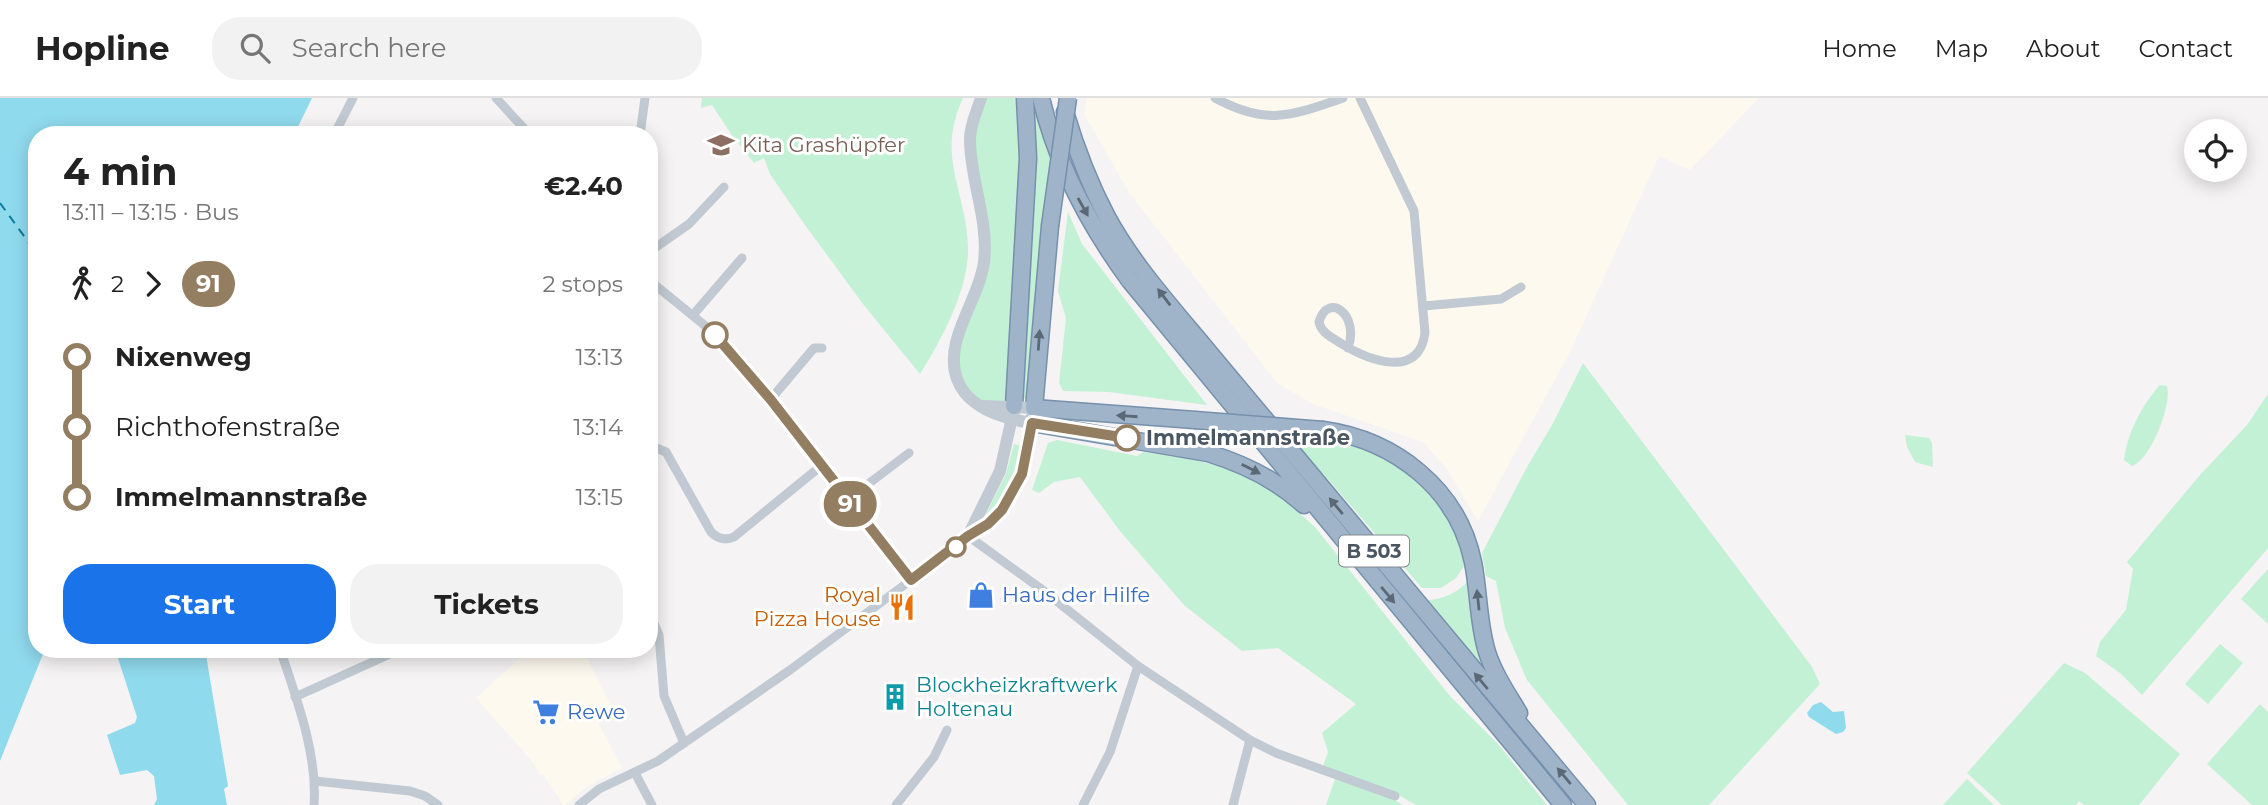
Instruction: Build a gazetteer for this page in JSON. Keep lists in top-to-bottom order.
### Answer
{
  "streets": {
    "highway": ["B 503"]
  },
  "places": {
    "school or university": ["Kita Grashüpfer"],
    "other": ["Immelmannstraße"],
    "shop": ["Haus der Hilfe"],
    "restaurant": ["Royal Pizza House"],
    "building": ["Blockheizkraftwerk Holtenau"],
    "supermarket": ["Rewe"]
  },
  "lines": ["bus line 91"],
  "page": {
    "header": "Hopline",
    "search": "Search here",
    "nav": [
      "Home",
      "Map",
      "About",
      "Contact"
    ],
    "on_map": "91",
    "heading": ["4 min", "13:11 – 13:15 · Bus", "€2.40"],
    "legs": ["2", "91", "2 stops"],
    "list": [
      {
        "name": "Nixenweg",
        "value": "13:13"
      },
      {
        "name": "Richthofenstraße",
        "value": "13:14"
      },
      {
        "name": "Immelmannstraße",
        "value": "13:15"
      }
    ],
    "buttons": ["Start", "Tickets"]
  }
}
